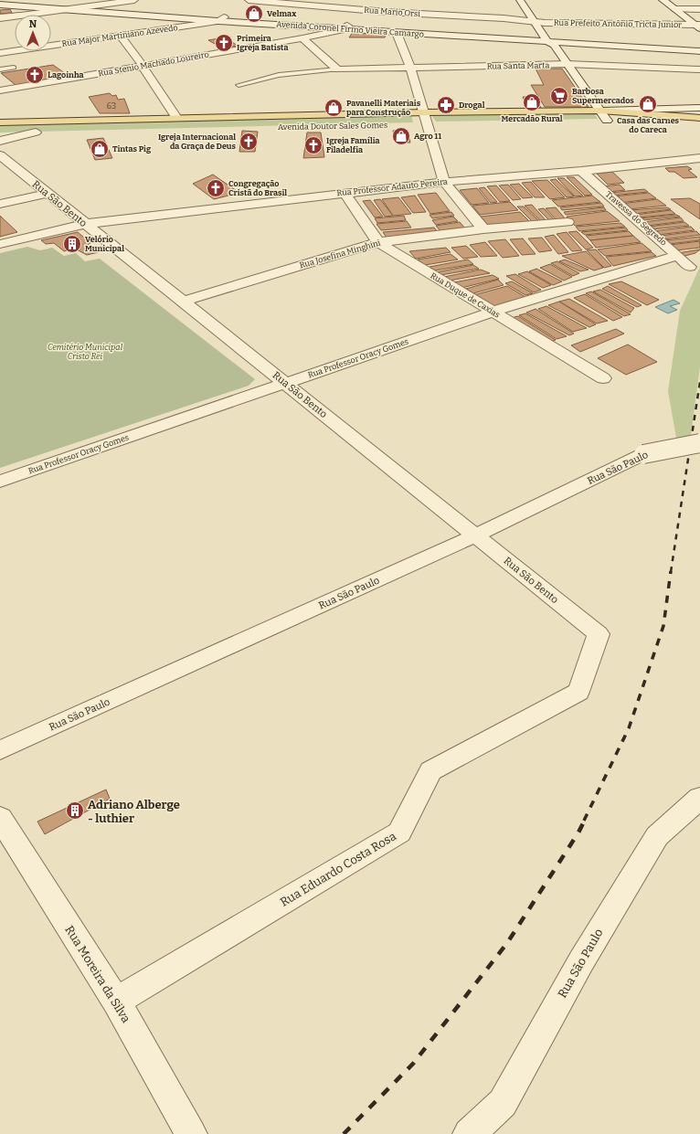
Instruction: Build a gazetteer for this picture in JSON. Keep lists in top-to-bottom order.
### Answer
{
  "streets": {
    "main road": ["Avenida Doutor Sales Gomes"],
    "street": [
      "Rua Mario Orsi",
      "Rua Prefeito Antônio Tricta Junior",
      "Avenida Coronel Firmo Vieira Camargo",
      "Rua Major Martiniano Azevedo",
      "Rua Stenio Machado Loureiro",
      "Rua Santa Marta",
      "Rua Professor Adauto Pereira",
      "Rua São Bento",
      "Travessa do Segredo",
      "Rua Josefina Minghini",
      "Rua Duque de Caxias",
      "Rua Professor Oracy Gomes",
      "Rua São Paulo",
      "Rua Eduardo Costa Rosa",
      "Rua Moreira da Silva"
    ]
  },
  "crossings": [
    ["Rua Mario Orsi", "Rua Prefeito Antônio Tricta Junior"],
    ["Avenida Coronel Firmo Vieira Camargo", "Rua Major Martiniano Azevedo"],
    ["Avenida Coronel Firmo Vieira Camargo", "Rua Stenio Machado Loureiro"],
    ["Rua Professor Adauto Pereira", "Rua São Bento"],
    ["Rua Professor Adauto Pereira", "Travessa do Segredo"],
    ["Rua Professor Adauto Pereira", "Rua Duque de Caxias"],
    ["Rua São Bento", "Rua Josefina Minghini"],
    ["Rua São Bento", "Rua Professor Oracy Gomes"],
    ["Rua São Bento", "Rua São Paulo"],
    ["Rua São Bento", "Rua Eduardo Costa Rosa"],
    ["Travessa do Segredo", "Rua Professor Oracy Gomes"],
    ["Rua Josefina Minghini", "Rua Duque de Caxias"],
    ["Rua Duque de Caxias", "Rua Professor Oracy Gomes"],
    ["Rua Eduardo Costa Rosa", "Rua Moreira da Silva"]
  ],
  "parks": ["Cemitério Municipal Cristo Rei"],
  "places": {
    "shop": [
      "Velmax",
      "Mercadão Rural",
      "Casa das Carnes do Careca",
      "Pavanelli Materiais para Construção",
      "Agro 11",
      "Tintas Pig"
    ],
    "church": [
      "Primeira Igreja Batista",
      "Lagoinha",
      "Igreja Internacional da Graça de Deus",
      "Igreja Família Filadelfia",
      "Congregação Cristã do Brasil"
    ],
    "supermarket": ["Barbosa Supermercados"],
    "pharmacy": ["Drogal"],
    "building": ["Velório Municipal", "Adriano Alberge - luthier"]
  },
  "house_numbers": ["63"],
  "north": "top"
}
